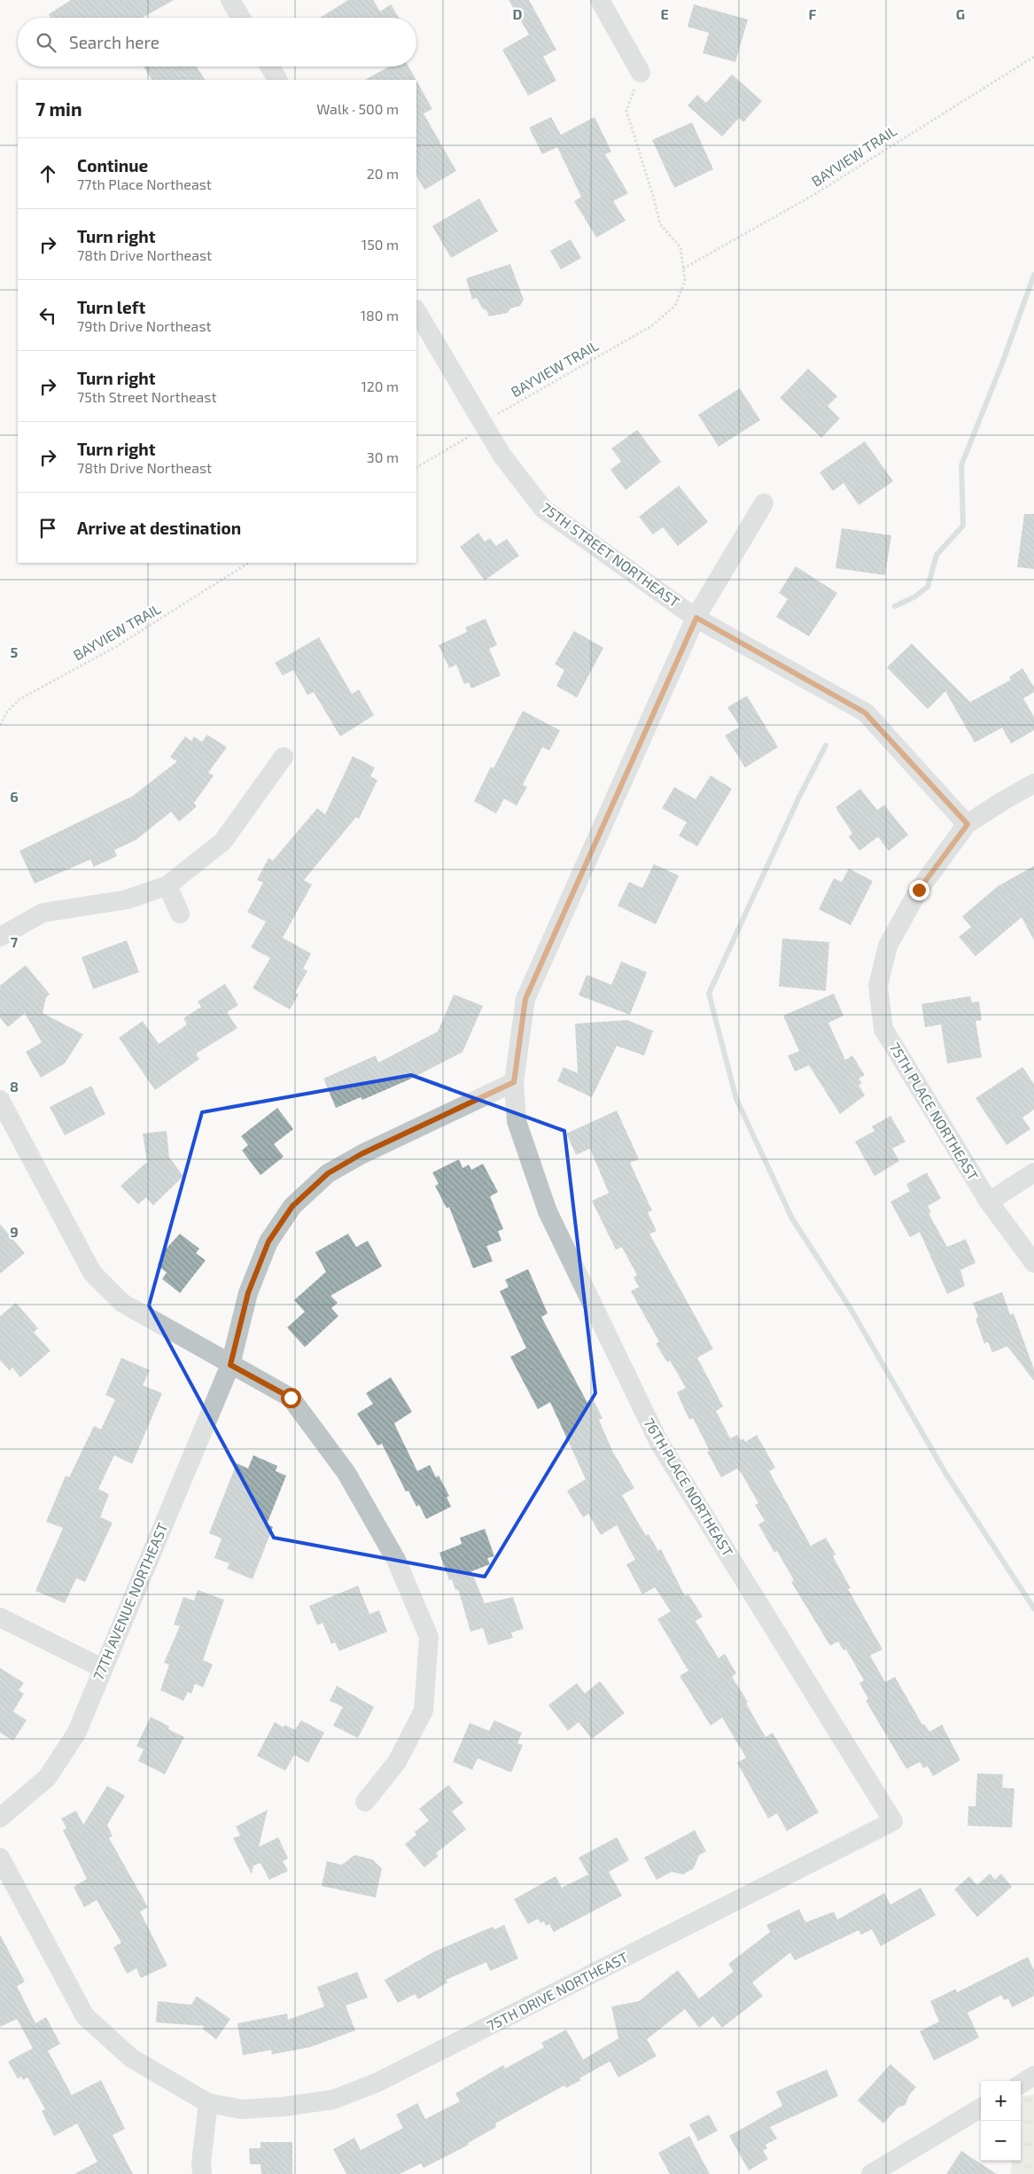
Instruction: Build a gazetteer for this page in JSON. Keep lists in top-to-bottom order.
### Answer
{
  "streets": {
    "street": [
      "75TH STREET NORTHEAST",
      "75TH PLACE NORTHEAST",
      "76TH PLACE NORTHEAST",
      "77TH AVENUE NORTHEAST",
      "75TH DRIVE NORTHEAST"
    ],
    "path": ["BAYVIEW TRAIL"]
  },
  "crossings": [
    ["75TH STREET NORTHEAST", "75TH PLACE NORTHEAST"],
    ["75TH STREET NORTHEAST", "76TH PLACE NORTHEAST"],
    ["76TH PLACE NORTHEAST", "77TH AVENUE NORTHEAST"],
    ["76TH PLACE NORTHEAST", "75TH DRIVE NORTHEAST"]
  ],
  "page": {
    "search": "Search here",
    "heading": ["7 min", "Walk · 500 m"],
    "list": [
      ["Continue", "77th Place Northeast", "20 m"],
      ["Turn right", "78th Drive Northeast", "150 m"],
      ["Turn left", "79th Drive Northeast", "180 m"],
      ["Turn right", "75th Street Northeast", "120 m"],
      ["Turn right", "78th Drive Northeast", "30 m"],
      "Arrive at destination"
    ],
    "map_buttons": ["+", "−"]
  },
  "grid": {
    "columns": [
      "D",
      "E",
      "F",
      "G"
    ],
    "rows": [
      "5",
      "6",
      "7",
      "8",
      "9"
    ]
  }
}
